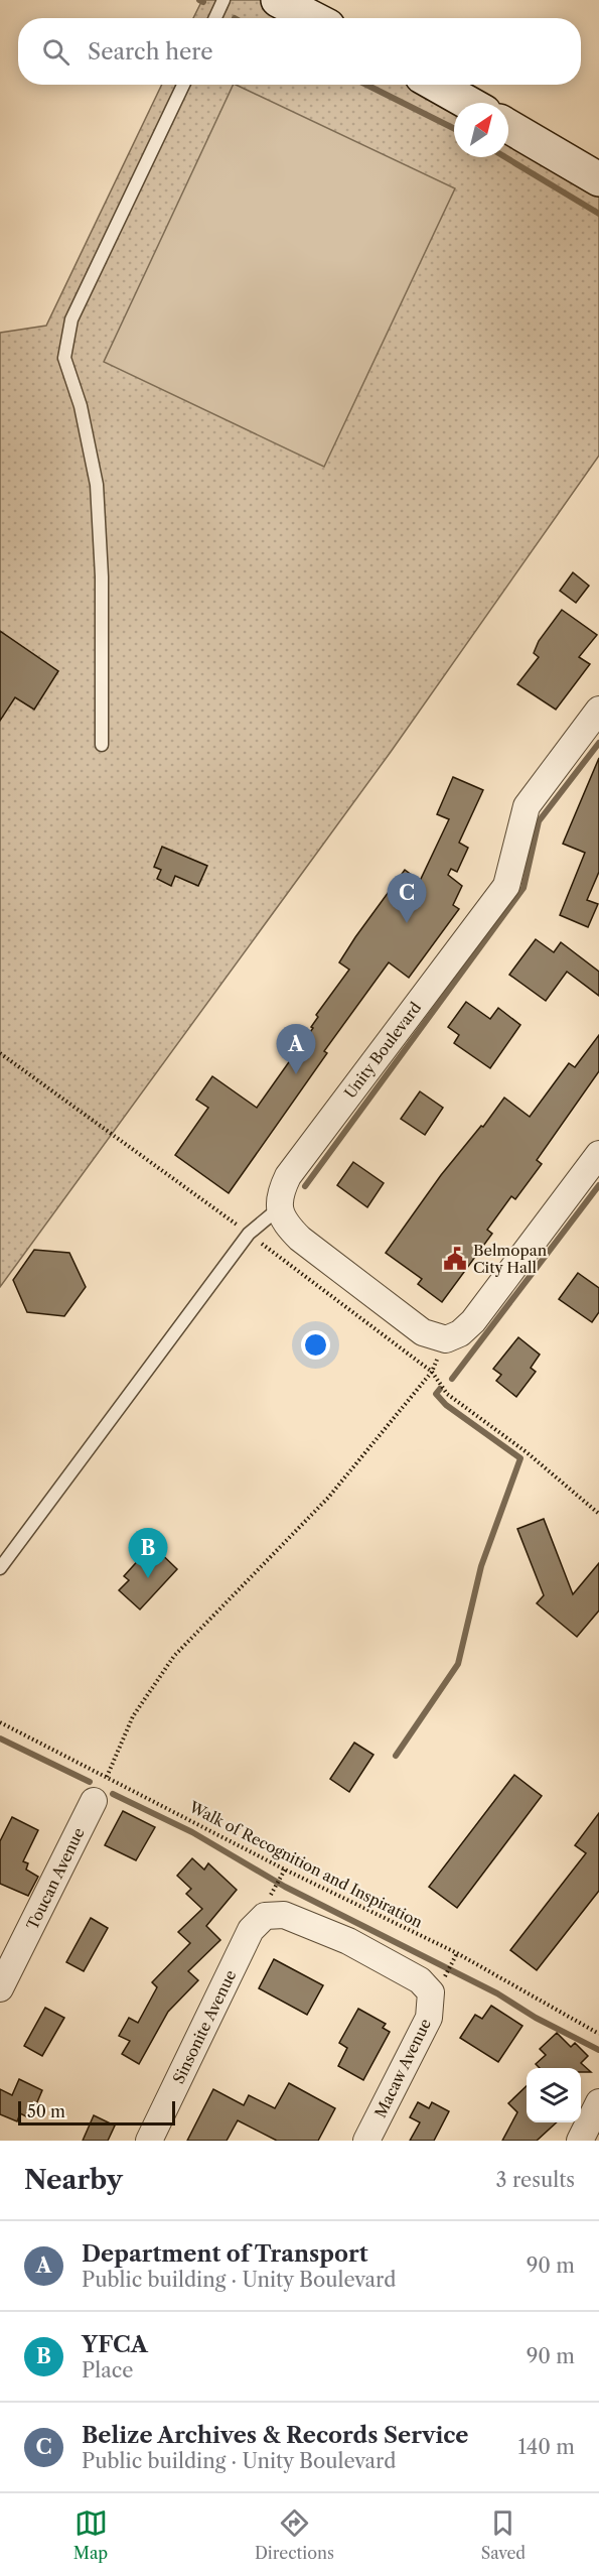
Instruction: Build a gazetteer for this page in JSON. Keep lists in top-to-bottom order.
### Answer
{
  "streets": {
    "street": [
      "Unity Boulevard",
      "Toucan Avenue",
      "Sinsonite Avenue",
      "Macaw Avenue"
    ],
    "path": ["Walk of Recognition and Inspiration"]
  },
  "crossings": [
    ["Sinsonite Avenue", "Macaw Avenue"]
  ],
  "places": {
    "public building": ["Belmopan City Hall"]
  },
  "scale_bar": "50 m",
  "north": "top right",
  "page": {
    "search": "Search here",
    "pins": ["C", "A", "B"],
    "scale": "50 m",
    "heading": ["Nearby", "3 results"],
    "list": [
      {
        "mark": "A",
        "name": "Department of Transport",
        "note": "Public building · Unity Boulevard",
        "value": "90 m"
      },
      {
        "mark": "B",
        "name": "YFCA",
        "note": "Place",
        "value": "90 m"
      },
      {
        "mark": "C",
        "name": "Belize Archives & Records Service",
        "note": "Public building · Unity Boulevard",
        "value": "140 m"
      }
    ],
    "nav": ["Map", "Directions", "Saved"]
  }
}
